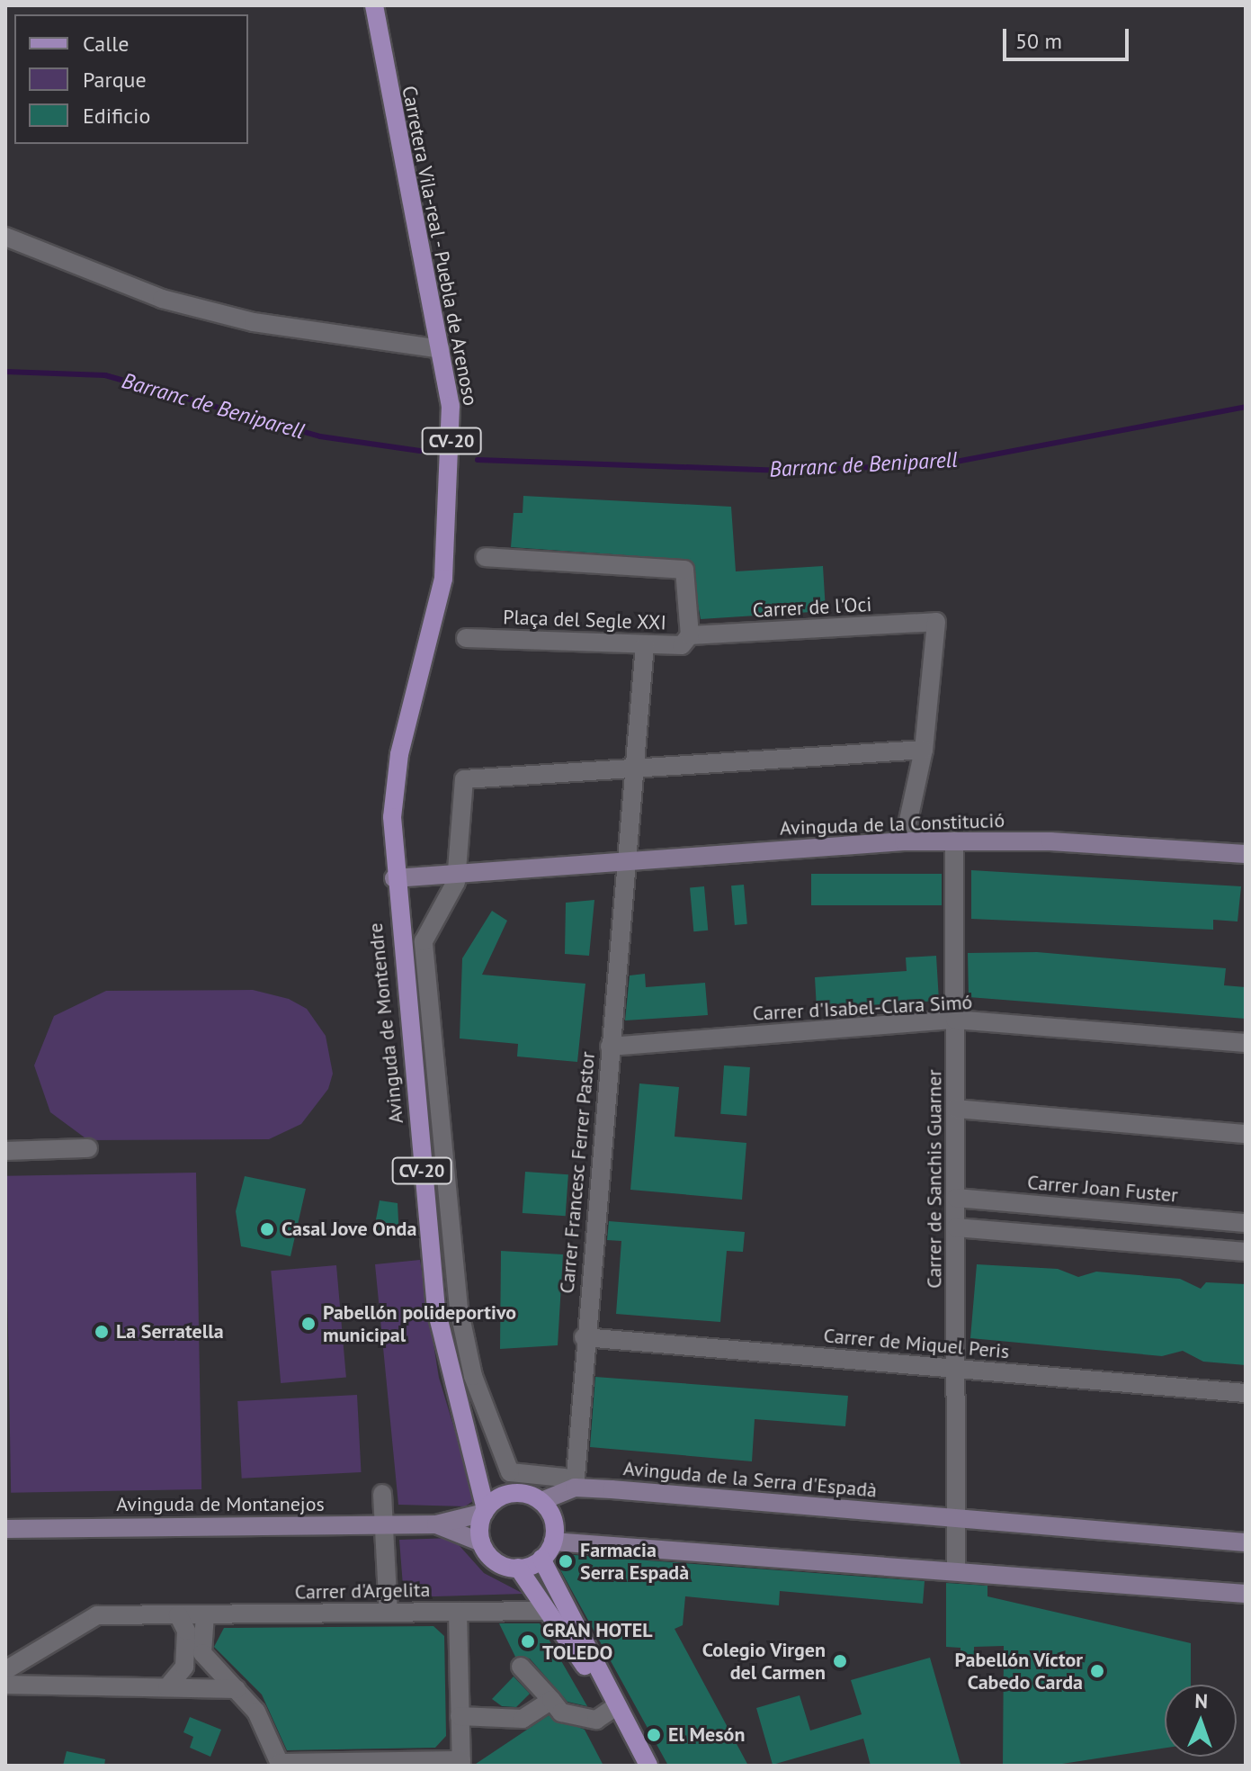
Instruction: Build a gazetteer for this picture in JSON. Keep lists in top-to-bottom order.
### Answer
{
  "streets": {
    "main road": ["Carretera Vila-real - Puebla de Arenoso", "CV-20", "Avinguda de Montendre"],
    "street": [
      "Carrer de l'Oci",
      "Plaça del Segle XXI",
      "Avinguda de la Constitució",
      "Carrer d'Isabel-Clara Simó",
      "Carrer Francesc Ferrer Pastor",
      "Carrer de Sanchis Guarner",
      "Carrer Joan Fuster",
      "Carrer de Miquel Peris",
      "Avinguda de la Serra d'Espadà",
      "Avinguda de Montanejos",
      "Carrer d'Argelita"
    ]
  },
  "crossings": [
    ["Carretera Vila-real - Puebla de Arenoso", "Avinguda de la Constitució"],
    ["Carretera Vila-real - Puebla de Arenoso", "Avinguda de Montendre"],
    ["CV-20", "Avinguda de Montendre"],
    ["CV-20", "Avinguda de la Serra d'Espadà"],
    ["CV-20", "Avinguda de Montanejos"],
    ["Carrer de l'Oci", "Plaça del Segle XXI"],
    ["Avinguda de la Constitució", "Avinguda de Montendre"],
    ["Avinguda de la Constitució", "Carrer Francesc Ferrer Pastor"],
    ["Avinguda de la Constitució", "Carrer de Sanchis Guarner"],
    ["Carrer d'Isabel-Clara Simó", "Carrer Francesc Ferrer Pastor"],
    ["Carrer d'Isabel-Clara Simó", "Carrer de Sanchis Guarner"],
    ["Avinguda de Montendre", "Avinguda de la Serra d'Espadà"],
    ["Avinguda de Montendre", "Avinguda de Montanejos"],
    ["Carrer Francesc Ferrer Pastor", "Carrer de Miquel Peris"],
    ["Carrer Francesc Ferrer Pastor", "Avinguda de la Serra d'Espadà"],
    ["Carrer de Sanchis Guarner", "Carrer Joan Fuster"],
    ["Carrer de Sanchis Guarner", "Carrer de Miquel Peris"],
    ["Carrer de Sanchis Guarner", "Avinguda de la Serra d'Espadà"],
    ["Avinguda de la Serra d'Espadà", "Avinguda de Montanejos"]
  ],
  "water": ["Barranc de Beniparell"],
  "places": [
    "Casal Jove Onda",
    "Pabellón polideportivo municipal",
    "La Serratella",
    "Farmacia Serra Espadà",
    "GRAN HOTEL TOLEDO",
    "Colegio Virgen del Carmen",
    "Pabellón Víctor Cabedo Carda",
    "El Mesón"
  ],
  "legend": ["Calle", "Parque", "Edificio"],
  "scale_bar": "50 m",
  "north": "top"
}
